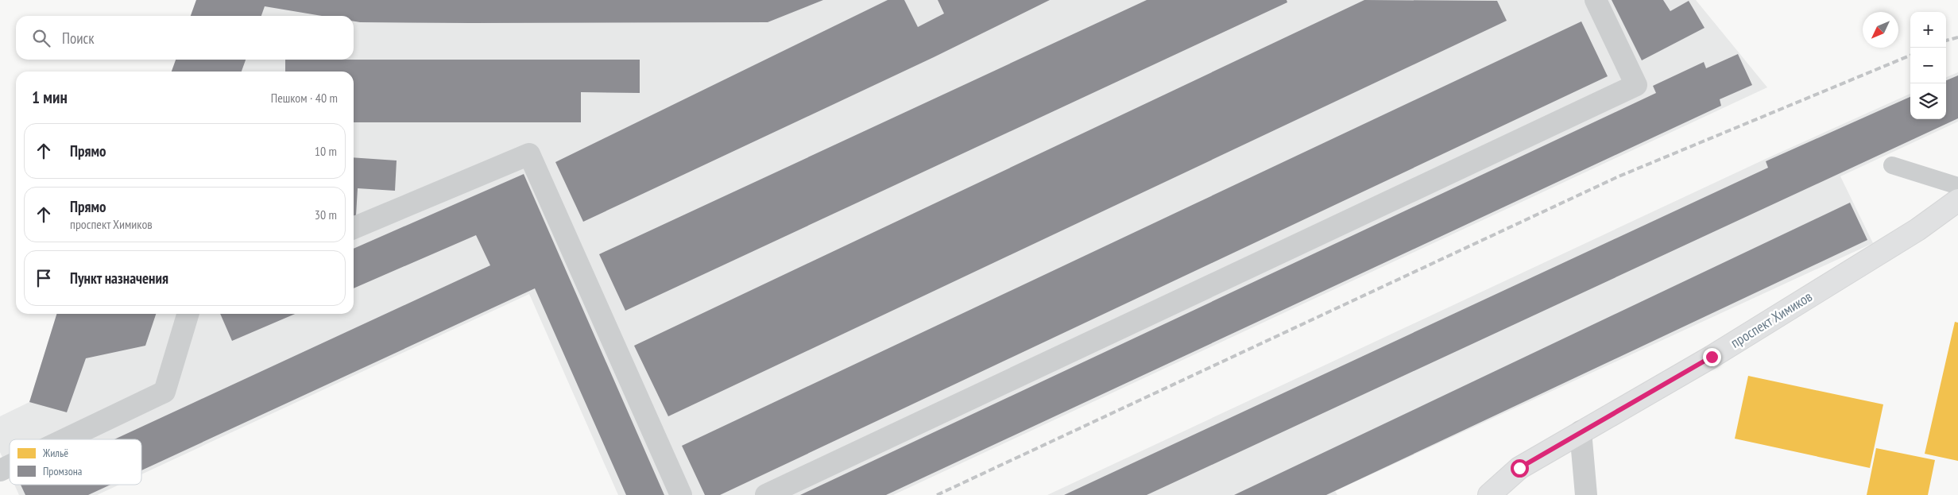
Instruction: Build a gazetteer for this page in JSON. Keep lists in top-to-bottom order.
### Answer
{
  "streets": {
    "street": ["проспект Химиков"]
  },
  "legend": ["Жильё", "Промзона"],
  "north": "bottom left",
  "page": {
    "map_buttons": ["+", "−"],
    "search": "Поиск",
    "heading": ["1 мин", "Пешком · 40 m"],
    "list": [
      ["Прямо", "10 m"],
      ["Прямо", "проспект Химиков", "30 m"],
      "Пункт назначения"
    ]
  }
}
